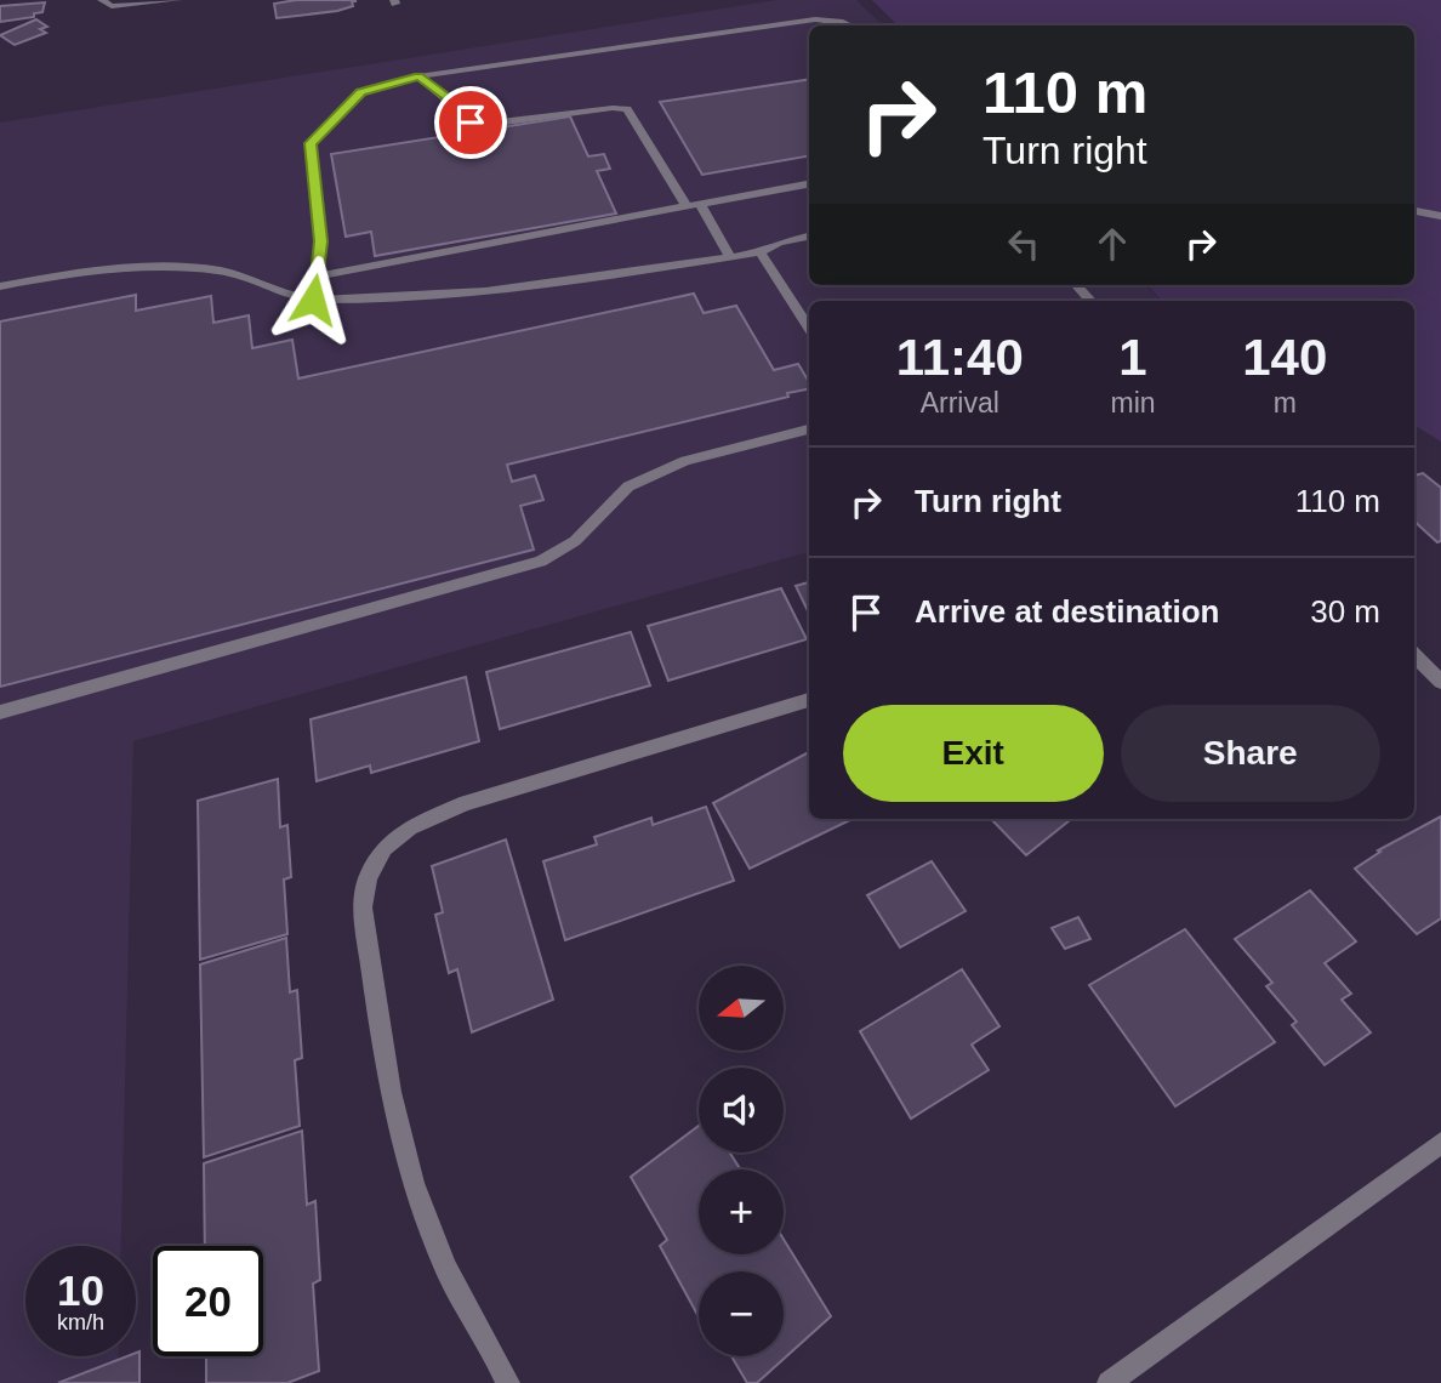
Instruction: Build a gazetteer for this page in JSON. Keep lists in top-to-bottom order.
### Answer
{
  "north": "left",
  "page": {
    "turn": ["110 m", "Turn right"],
    "eta": [
      "11:40",
      "Arrival",
      "1",
      "min",
      "140",
      "m"
    ],
    "list": [
      {
        "name": "Turn right",
        "value": "110 m"
      },
      {
        "name": "Arrive at destination",
        "value": "30 m"
      }
    ],
    "buttons": ["Exit", "Share"],
    "map_buttons": ["+", "−"],
    "speed": "10 km/h",
    "limit": "20"
  }
}
